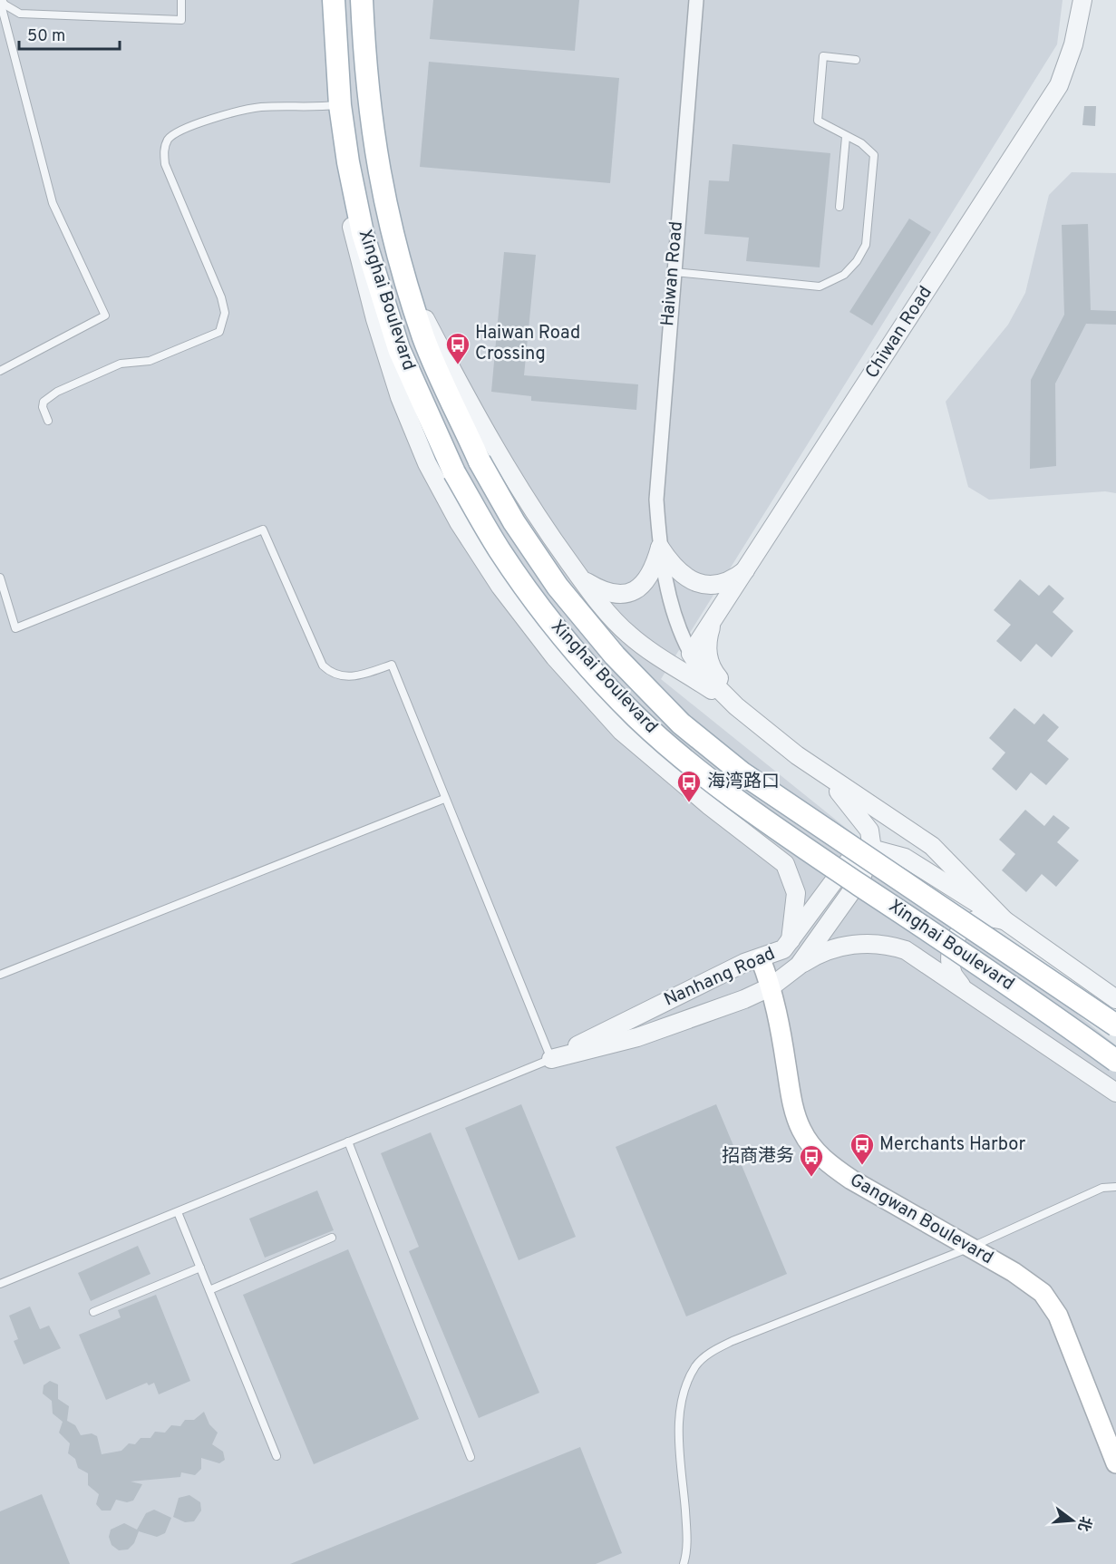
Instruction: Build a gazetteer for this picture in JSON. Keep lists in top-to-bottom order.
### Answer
{
  "streets": {
    "main road": ["Xinghai Boulevard", "Gangwan Boulevard"],
    "street": ["Haiwan Road", "Chiwan Road", "Nanhang Road"]
  },
  "crossings": [
    ["Haiwan Road", "Xinghai Boulevard"],
    ["Haiwan Road", "Chiwan Road"],
    ["Xinghai Boulevard", "Chiwan Road"],
    ["Xinghai Boulevard", "Nanhang Road"],
    ["Nanhang Road", "Gangwan Boulevard"]
  ],
  "places": {
    "bus stop": [
      "Haiwan Road Crossing",
      "海湾路口",
      "Merchants Harbor",
      "招商港务"
    ]
  },
  "scale_bar": "50 m",
  "north": "right"
}
